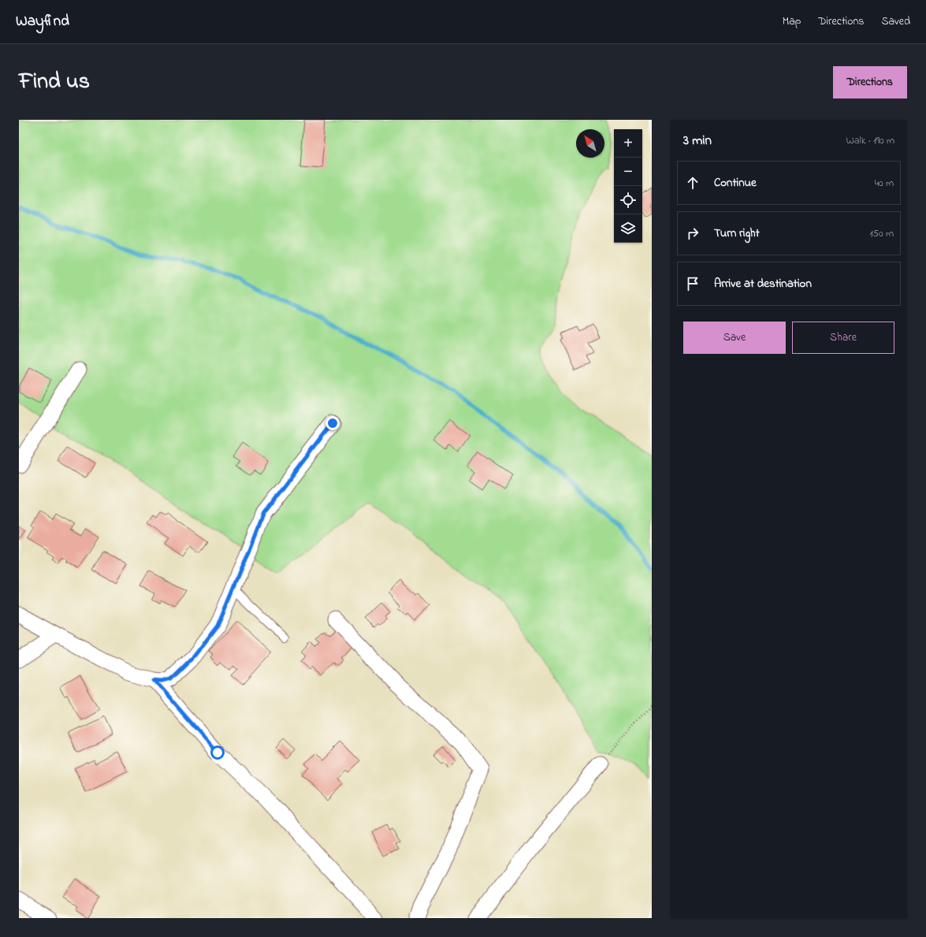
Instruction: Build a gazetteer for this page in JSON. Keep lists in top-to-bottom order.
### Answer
{
  "north": "top left",
  "page": {
    "header": "Wayfind",
    "nav": ["Map", "Directions", "Saved"],
    "title": "Find us",
    "buttons": [
      "Directions",
      ["Save", "Share"]
    ],
    "heading": ["3 min", "Walk · 190 m"],
    "map_buttons": ["+", "−"],
    "list": [
      ["Continue", "40 m"],
      ["Turn right", "150 m"],
      "Arrive at destination"
    ]
  }
}
